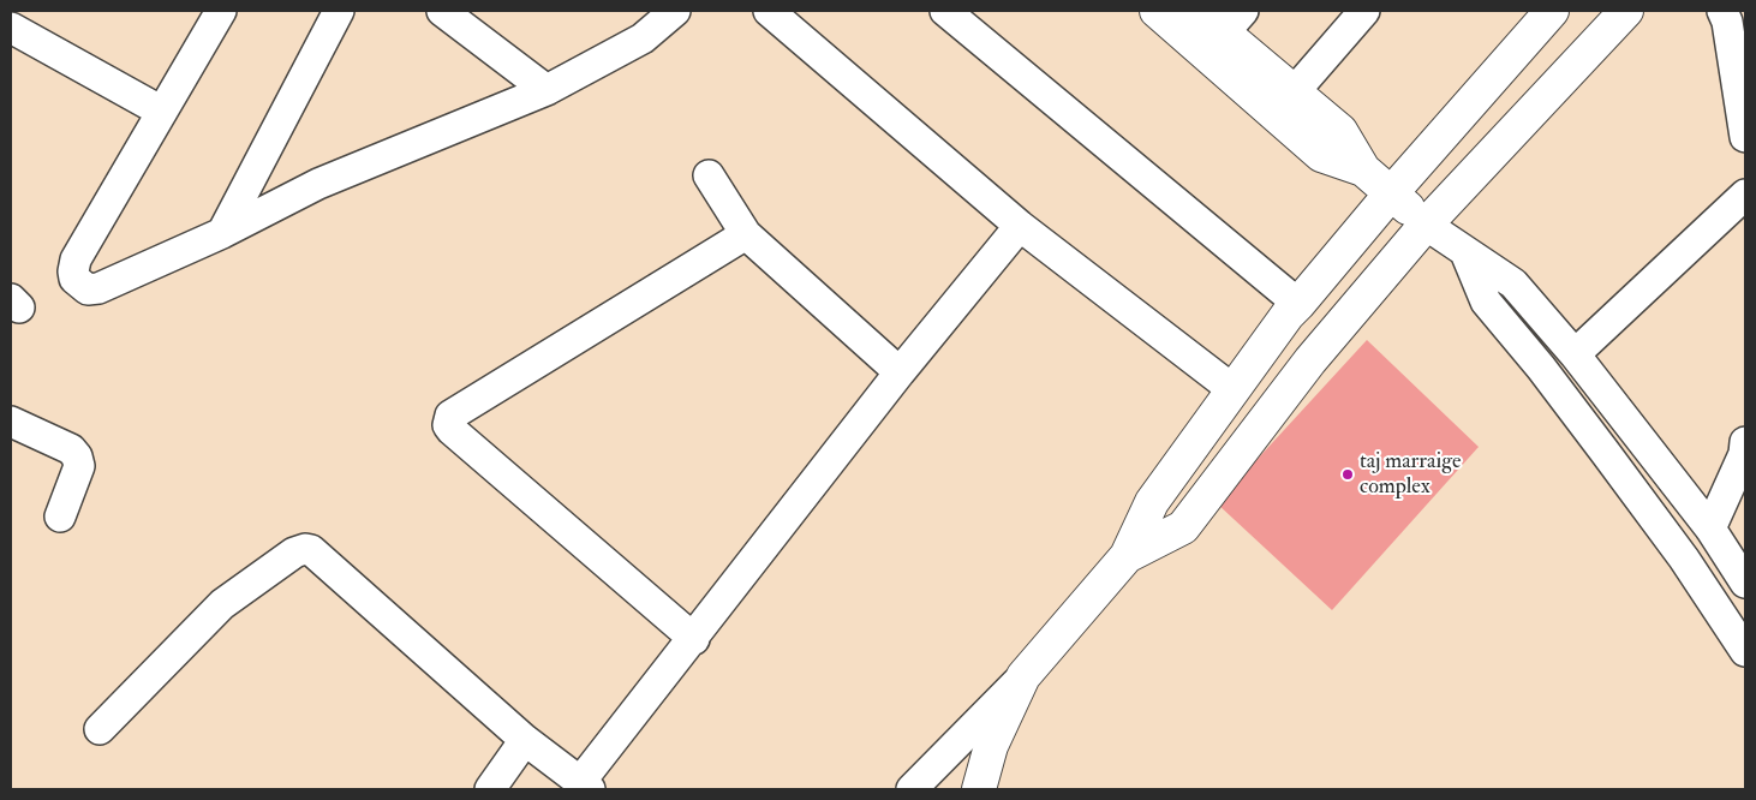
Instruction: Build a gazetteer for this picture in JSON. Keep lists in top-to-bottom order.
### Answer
{
  "places": ["taj marraige complex"]
}
